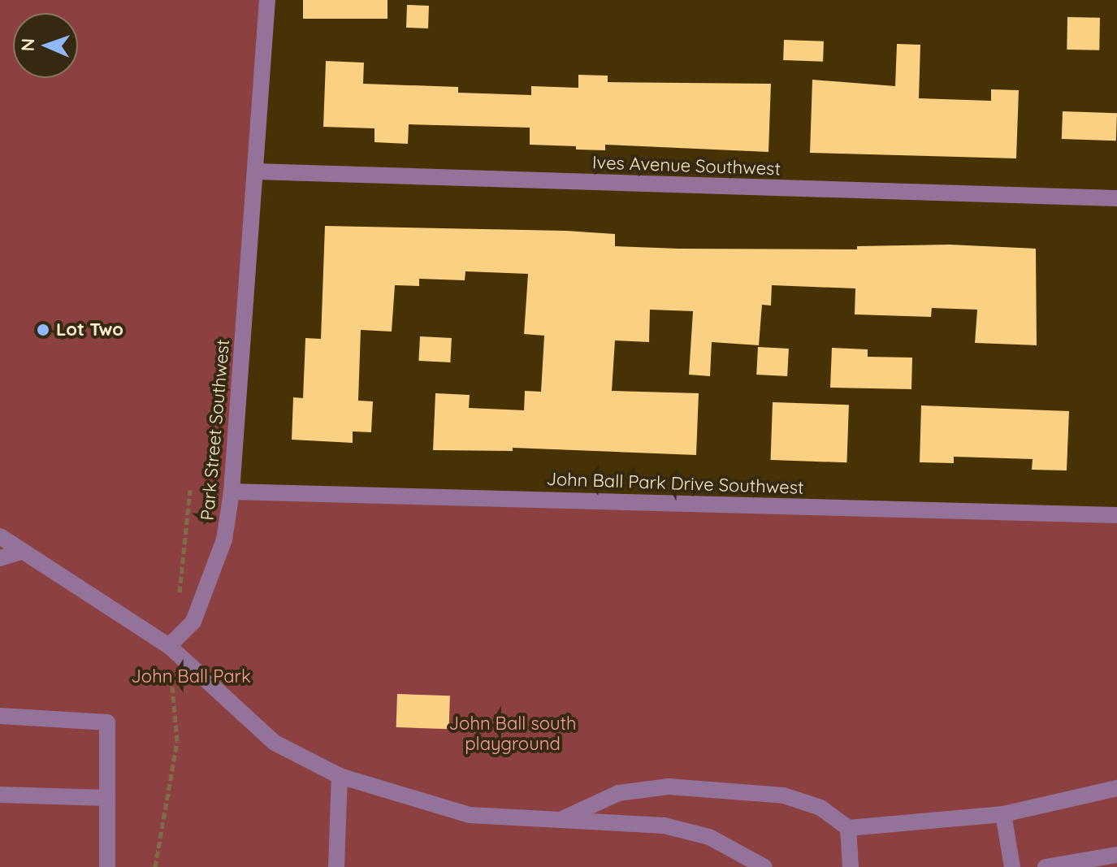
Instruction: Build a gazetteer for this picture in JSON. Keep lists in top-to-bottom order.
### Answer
{
  "streets": {
    "street": ["Ives Avenue Southwest", "Park Street Southwest", "John Ball Park Drive Southwest"]
  },
  "crossings": [
    ["Ives Avenue Southwest", "Park Street Southwest"],
    ["Park Street Southwest", "John Ball Park Drive Southwest"]
  ],
  "parks": ["John Ball Park", "John Ball south playground"],
  "places": ["Lot Two"],
  "north": "left"
}
